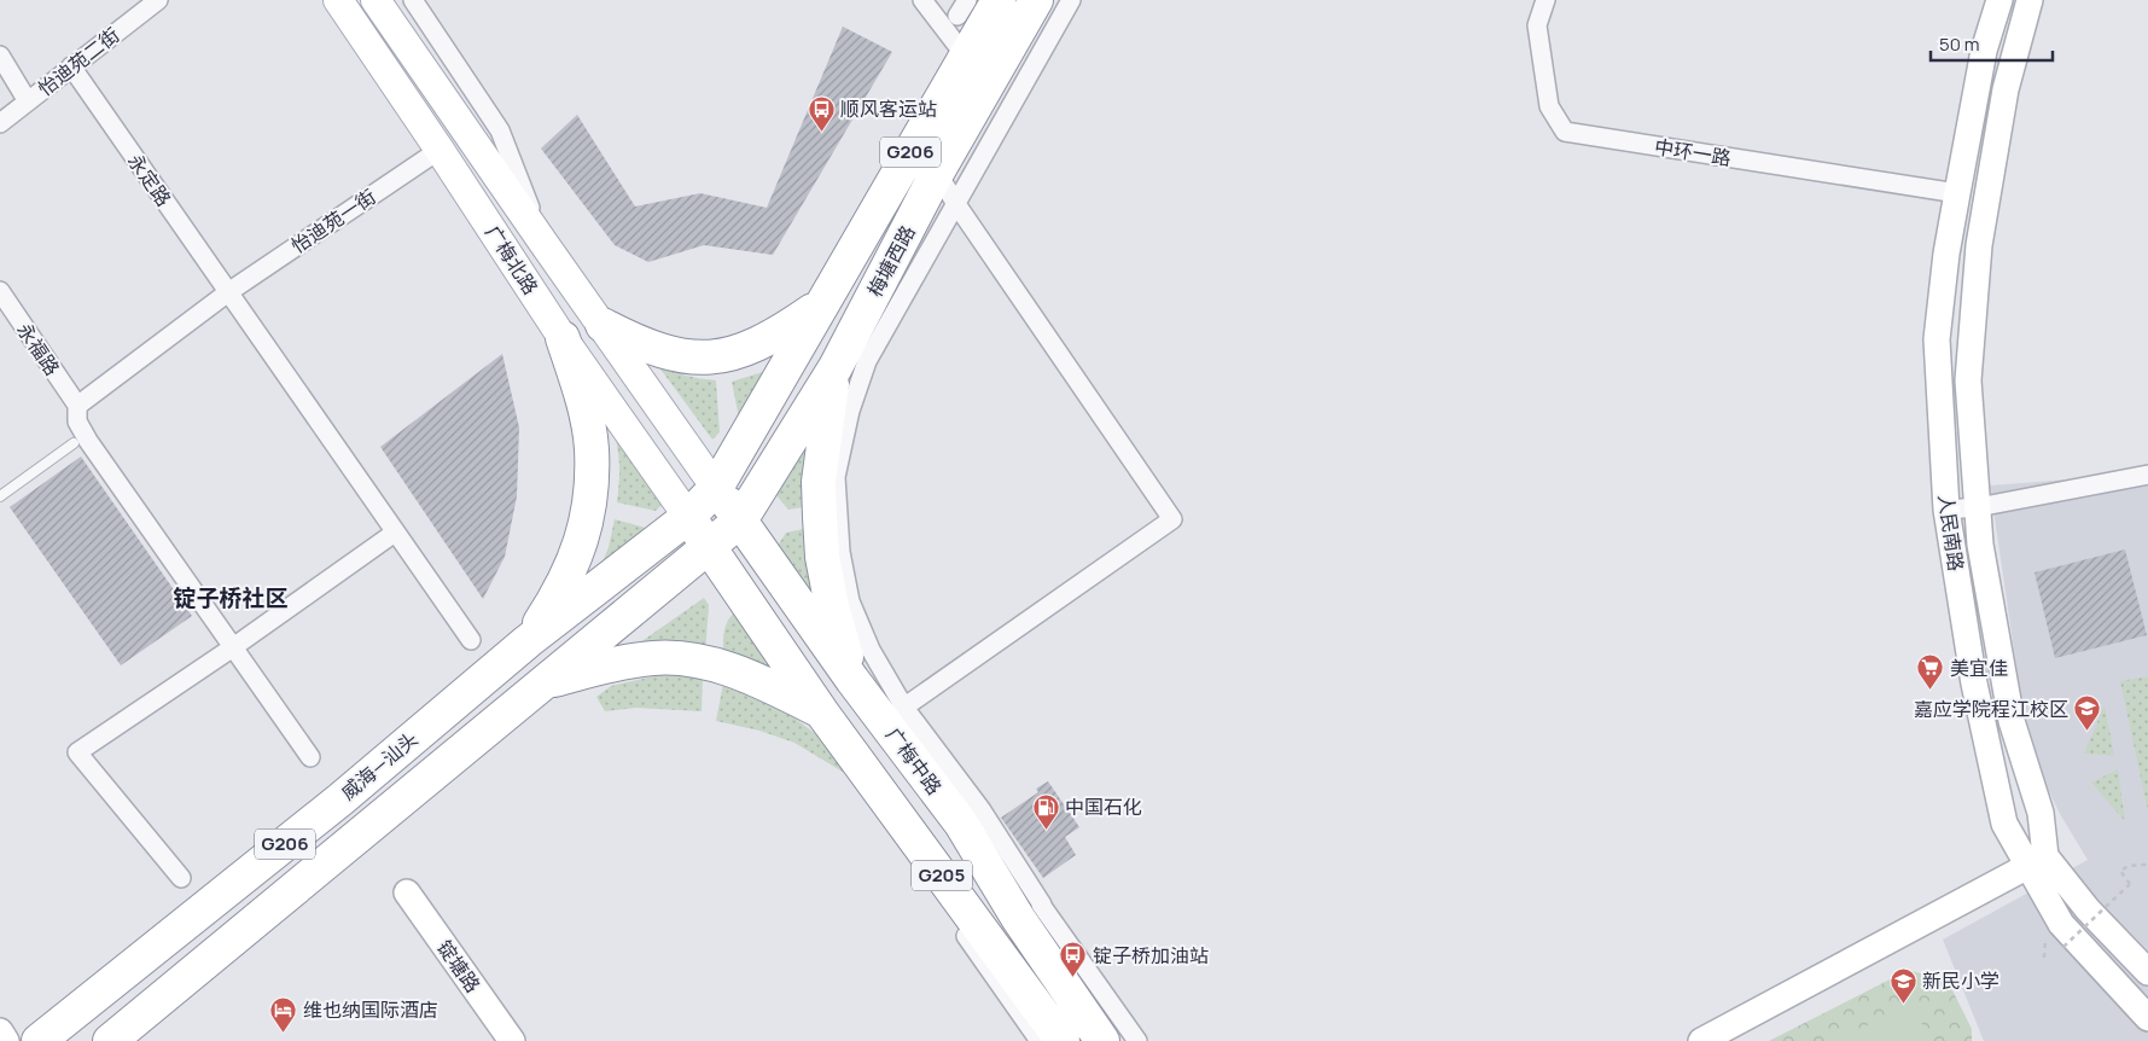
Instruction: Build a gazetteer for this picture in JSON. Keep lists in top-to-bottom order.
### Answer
{
  "streets": {
    "highway": [
      "G206",
      "梅塘西路",
      "广梅中路",
      "威海—汕头",
      "G205"
    ],
    "main road": ["广梅北路"],
    "street": [
      "怡迪苑二街",
      "中环一路",
      "永定路",
      "怡迪苑一街",
      "永福路",
      "人民南路",
      "锭塘路"
    ]
  },
  "crossings": [
    ["怡迪苑二街", "永定路"],
    ["中环一路", "人民南路"],
    ["永定路", "怡迪苑一街"],
    ["怡迪苑一街", "广梅北路"],
    ["怡迪苑一街", "永福路"],
    ["广梅北路", "梅塘西路"],
    ["广梅北路", "广梅中路"],
    ["广梅北路", "威海—汕头"],
    ["广梅北路", "G205"],
    ["梅塘西路", "广梅中路"],
    ["梅塘西路", "威海—汕头"],
    ["广梅中路", "威海—汕头"],
    ["威海—汕头", "G205"]
  ],
  "districts": ["锭子桥社区"],
  "places": {
    "bus stop": ["顺风客运站", "锭子桥加油站"],
    "supermarket": ["美宜佳"],
    "school or university": ["嘉应学院程江校区", "新民小学"],
    "fuel station": ["中国石化"],
    "hotel": ["维也纳国际酒店"]
  },
  "scale_bar": "50 m"
}
